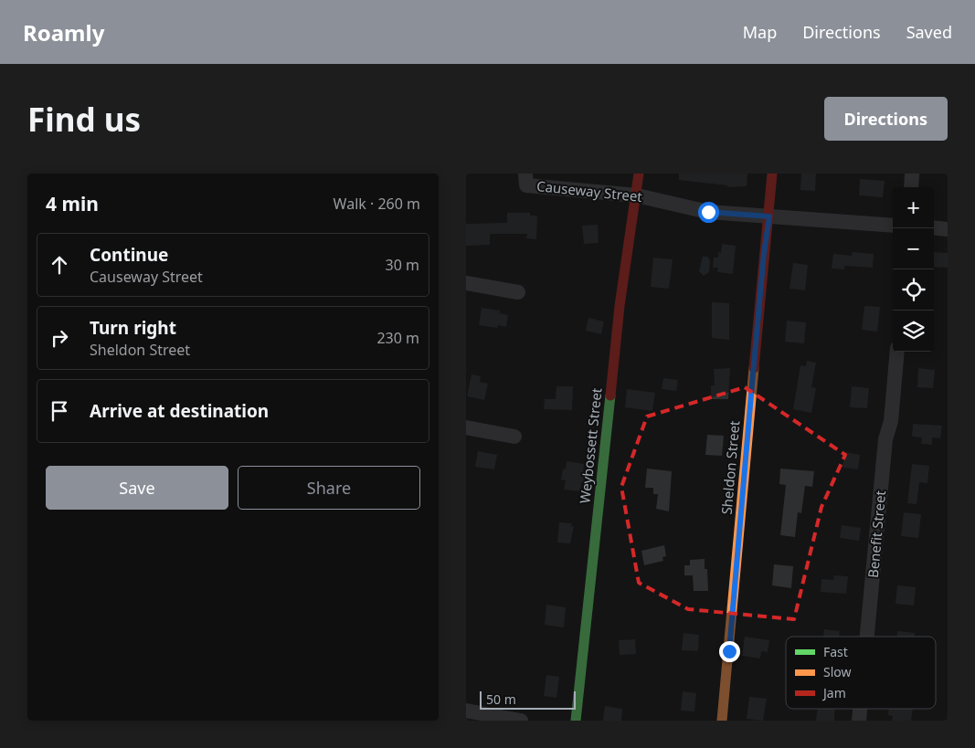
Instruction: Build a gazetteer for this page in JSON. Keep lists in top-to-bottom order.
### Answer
{
  "streets": {
    "street": [
      "Causeway Street",
      "Weybossett Street",
      "Sheldon Street",
      "Benefit Street"
    ]
  },
  "crossings": [
    ["Causeway Street", "Weybossett Street"],
    ["Causeway Street", "Sheldon Street"]
  ],
  "legend": ["Fast", "Slow", "Jam"],
  "scale_bar": "50 m",
  "page": {
    "header": "Roamly",
    "nav": ["Map", "Directions", "Saved"],
    "buttons": [
      "Directions",
      ["Save", "Share"]
    ],
    "title": "Find us",
    "heading": ["4 min", "Walk · 260 m"],
    "map_buttons": ["+", "−"],
    "list": [
      ["Continue", "Causeway Street", "30 m"],
      ["Turn right", "Sheldon Street", "230 m"],
      "Arrive at destination"
    ],
    "scale": "50 m"
  }
}
